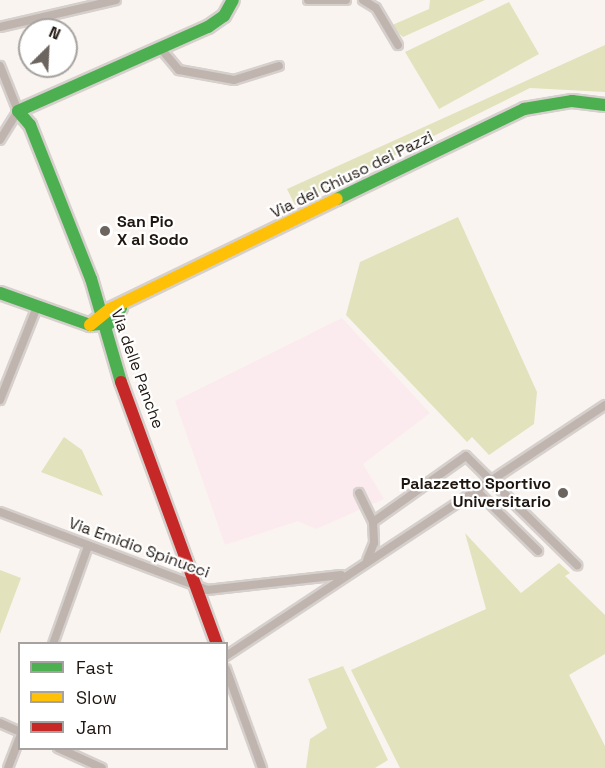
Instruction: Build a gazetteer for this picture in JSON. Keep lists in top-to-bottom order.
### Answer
{
  "streets": {
    "street": ["Via del Chiuso dei Pazzi", "Via delle Panche", "Via Emidio Spinucci"]
  },
  "crossings": [
    ["Via del Chiuso dei Pazzi", "Via delle Panche"],
    ["Via delle Panche", "Via Emidio Spinucci"]
  ],
  "places": ["San Pio X al Sodo", "Palazzetto Sportivo Universitario"],
  "legend": ["Fast", "Slow", "Jam"],
  "north": "top right"
}
